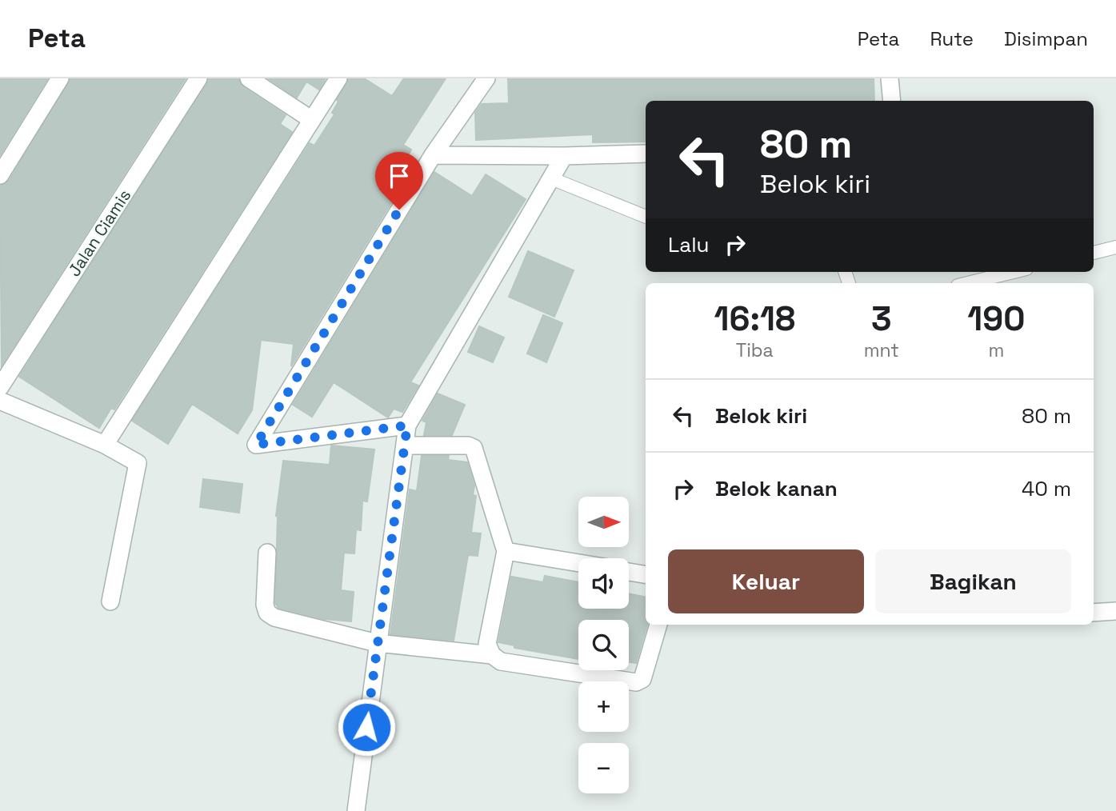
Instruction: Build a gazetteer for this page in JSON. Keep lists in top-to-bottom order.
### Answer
{
  "streets": {
    "street": ["Jalan Ciamis"]
  },
  "north": "right",
  "page": {
    "header": "Peta",
    "nav": ["Peta", "Rute", "Disimpan"],
    "turn": ["80 m", "Belok kiri"],
    "then": "Lalu",
    "eta": [
      "16:18",
      "Tiba",
      "3",
      "mnt",
      "190",
      "m"
    ],
    "list": [
      {
        "name": "Belok kiri",
        "value": "80 m"
      },
      {
        "name": "Belok kanan",
        "value": "40 m"
      }
    ],
    "map_buttons": ["+", "−"],
    "buttons": ["Keluar", "Bagikan"]
  }
}
